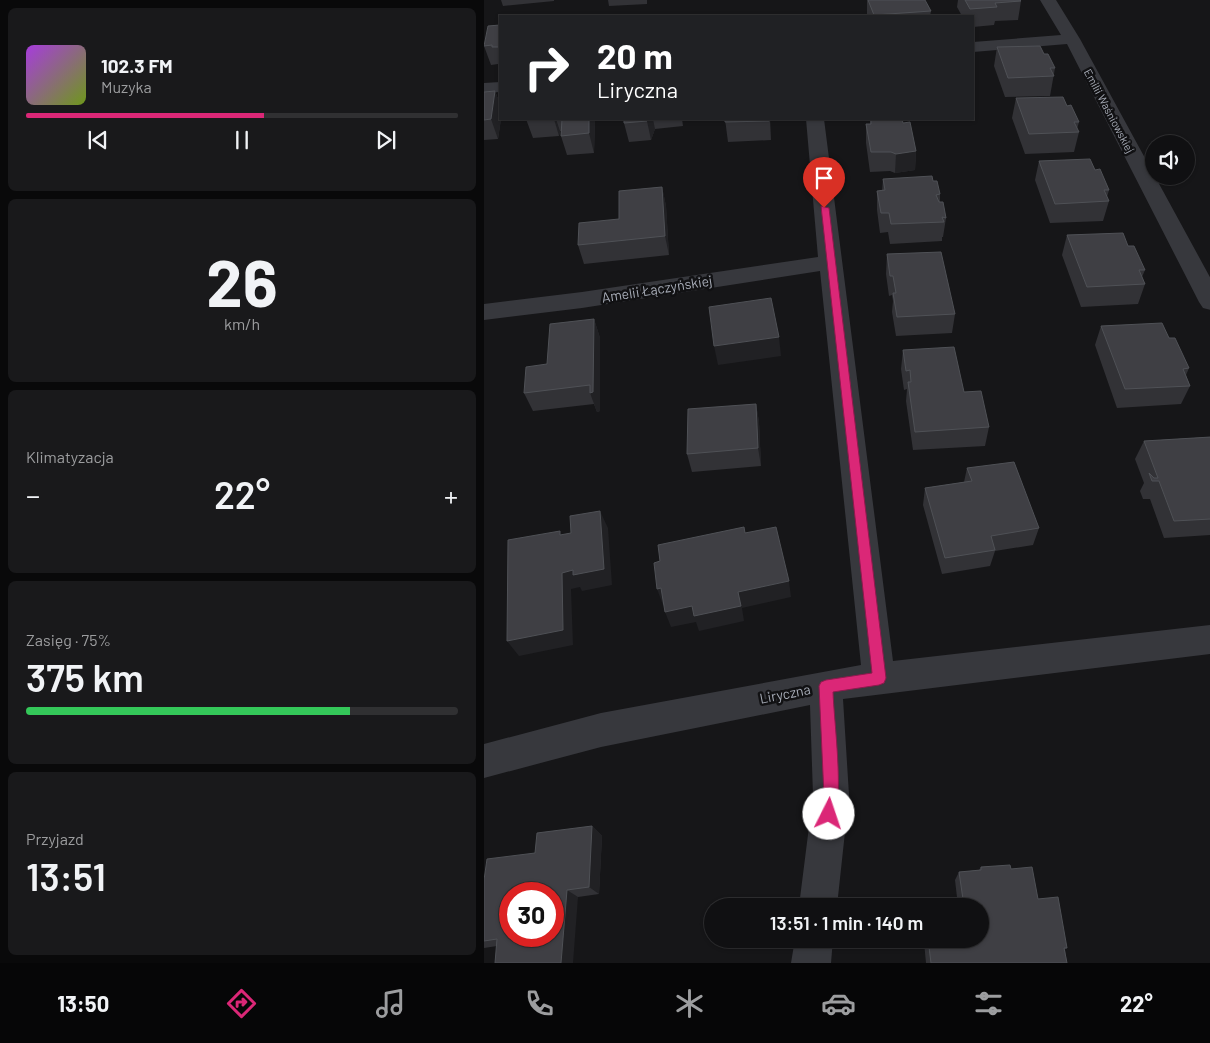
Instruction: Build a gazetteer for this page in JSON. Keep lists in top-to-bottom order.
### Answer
{
  "streets": {
    "street": ["Emilii Waśniowskiej", "Amelii Łączyńskiej", "Liryczna"]
  },
  "page": {
    "turn": ["20 m", "Liryczna"],
    "song": ["102.3 FM", "Muzyka"],
    "tile": [
      ["26", "km/h"],
      "Klimatyzacja",
      ["Zasięg · 75%", "375 km"],
      ["Przyjazd", "13:51"]
    ],
    "heat": ["−", "22°", "+"],
    "limit": "30",
    "trip": "13:51 · 1 min · 140 m",
    "tabs": ["13:50", "22°"]
  }
}
